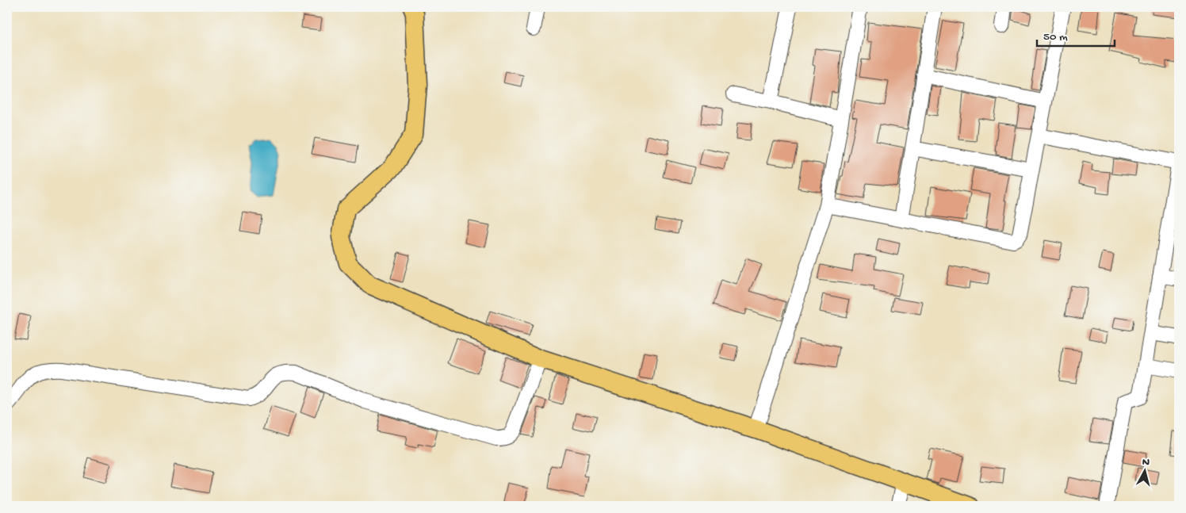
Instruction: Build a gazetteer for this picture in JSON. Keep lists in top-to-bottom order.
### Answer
{
  "scale_bar": "50 m",
  "north": "top"
}
